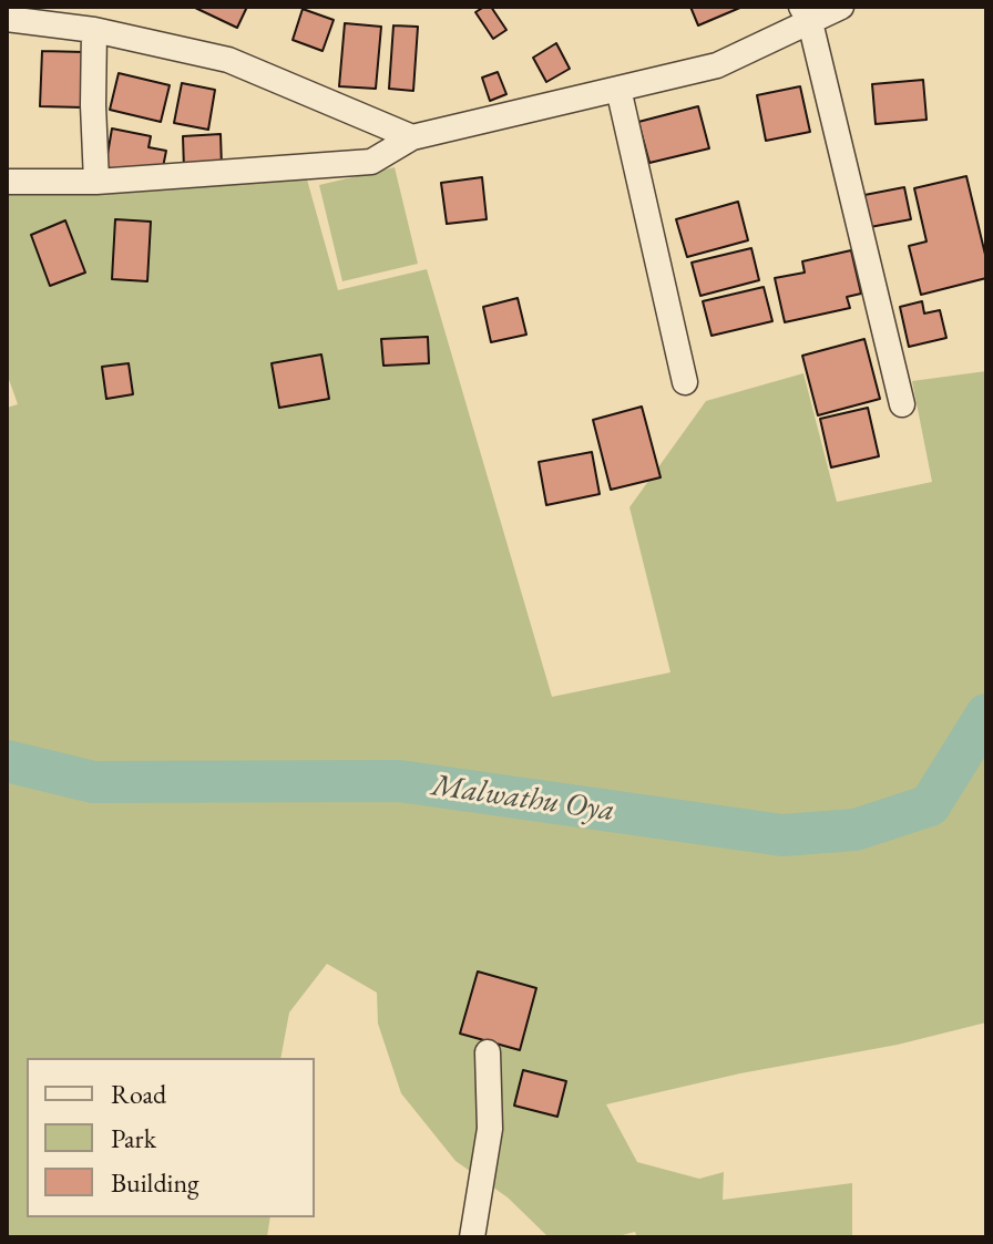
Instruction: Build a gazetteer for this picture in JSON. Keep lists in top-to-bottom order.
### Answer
{
  "water": ["Malwathu Oya"],
  "legend": ["Road", "Park", "Building"]
}
